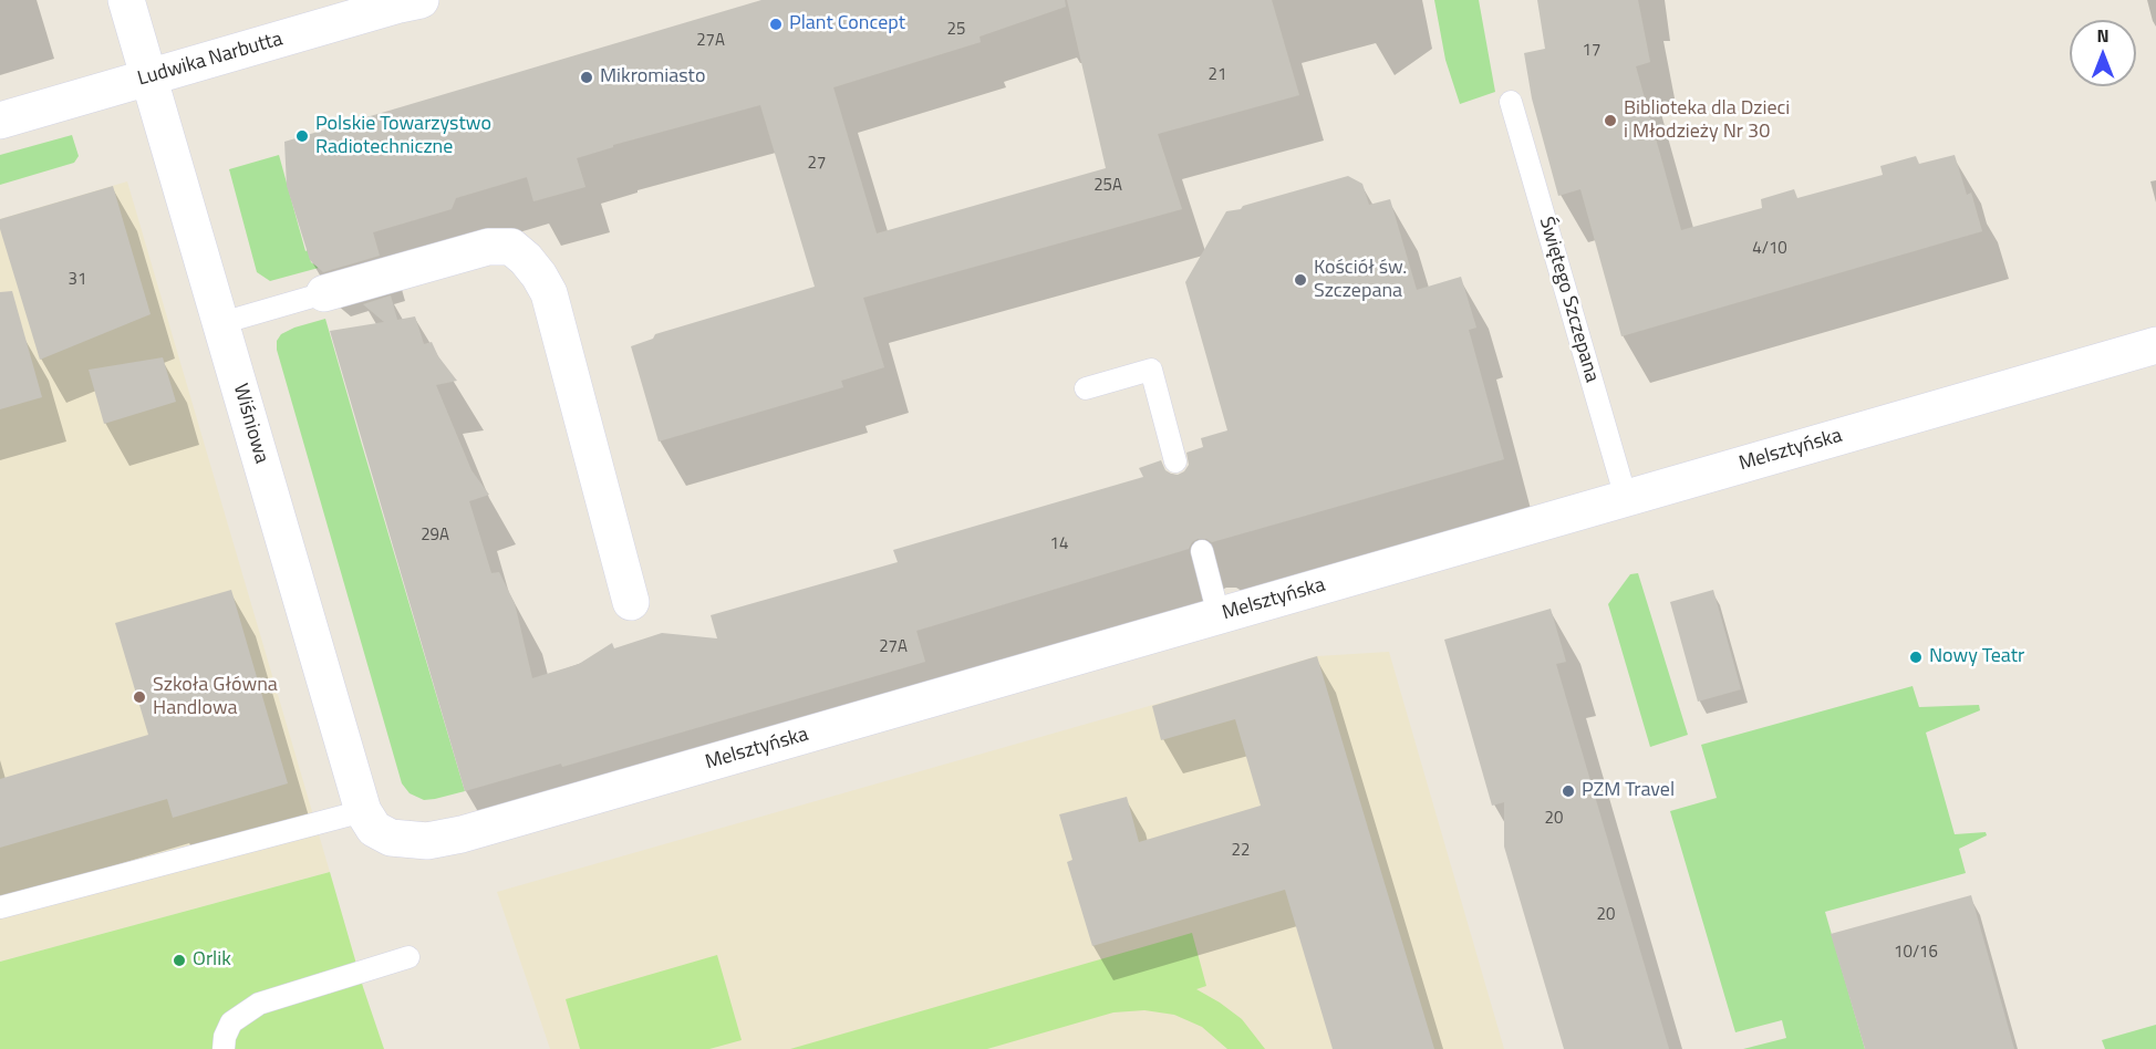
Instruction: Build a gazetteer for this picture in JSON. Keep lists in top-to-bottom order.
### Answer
{
  "streets": {
    "street": ["Ludwika Narbutta", "Wiśniowa", "Melsztyńska"],
    "lane": ["Świętego Szczepana"]
  },
  "crossings": [
    ["Ludwika Narbutta", "Wiśniowa"],
    ["Świętego Szczepana", "Melsztyńska"],
    ["Wiśniowa", "Melsztyńska"]
  ],
  "places": [
    "Plant Concept",
    "Mikromiasto",
    "Biblioteka dla Dzieci i Młodzieży Nr 30",
    "Polskie Towarzystwo Radiotechniczne",
    "Kościół św. Szczepana",
    "Nowy Teatr",
    "Szkoła Główna Handlowa",
    "PZM Travel",
    "Orlik"
  ],
  "house_numbers": [
    "25",
    "27A",
    "17",
    "21",
    "27",
    "25A",
    "4/10",
    "31",
    "29A",
    "14",
    "27A",
    "20",
    "22",
    "20",
    "10/16"
  ],
  "north": "top"
}
